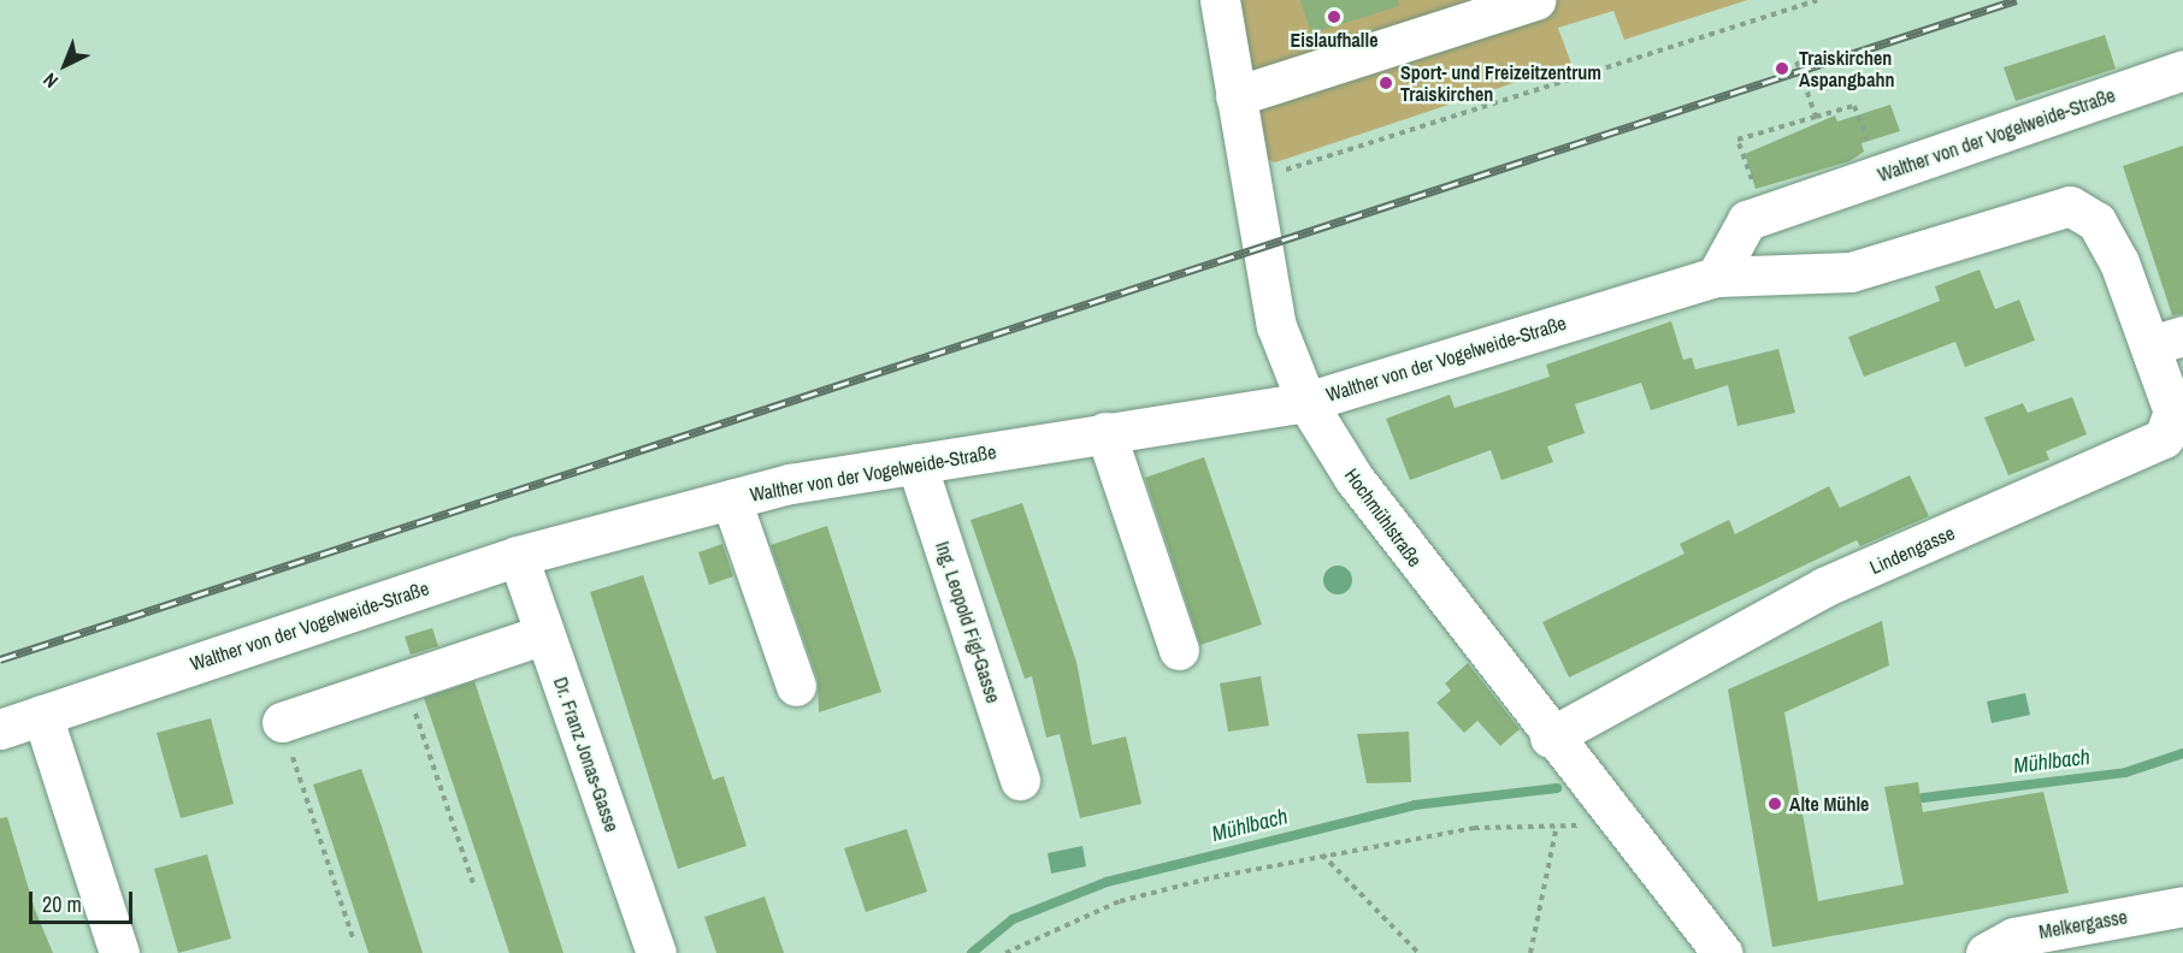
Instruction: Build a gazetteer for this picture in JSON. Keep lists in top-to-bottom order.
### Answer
{
  "streets": {
    "street": [
      "Walther von der Vogelweide-Straße",
      "Hochmühlstraße",
      "Lindengasse",
      "Ing. Leopold Figl-Gasse",
      "Dr. Franz Jonas-Gasse",
      "Melkergasse"
    ]
  },
  "crossings": [
    ["Walther von der Vogelweide-Straße", "Hochmühlstraße"],
    ["Walther von der Vogelweide-Straße", "Lindengasse"],
    ["Walther von der Vogelweide-Straße", "Ing. Leopold Figl-Gasse"],
    ["Walther von der Vogelweide-Straße", "Dr. Franz Jonas-Gasse"],
    ["Hochmühlstraße", "Lindengasse"]
  ],
  "water": ["Mühlbach"],
  "places": [
    "Eislaufhalle",
    "Traiskirchen Aspangbahn",
    "Sport- und Freizeitzentrum Traiskirchen",
    "Alte Mühle"
  ],
  "scale_bar": "20 m",
  "north": "bottom left"
}
